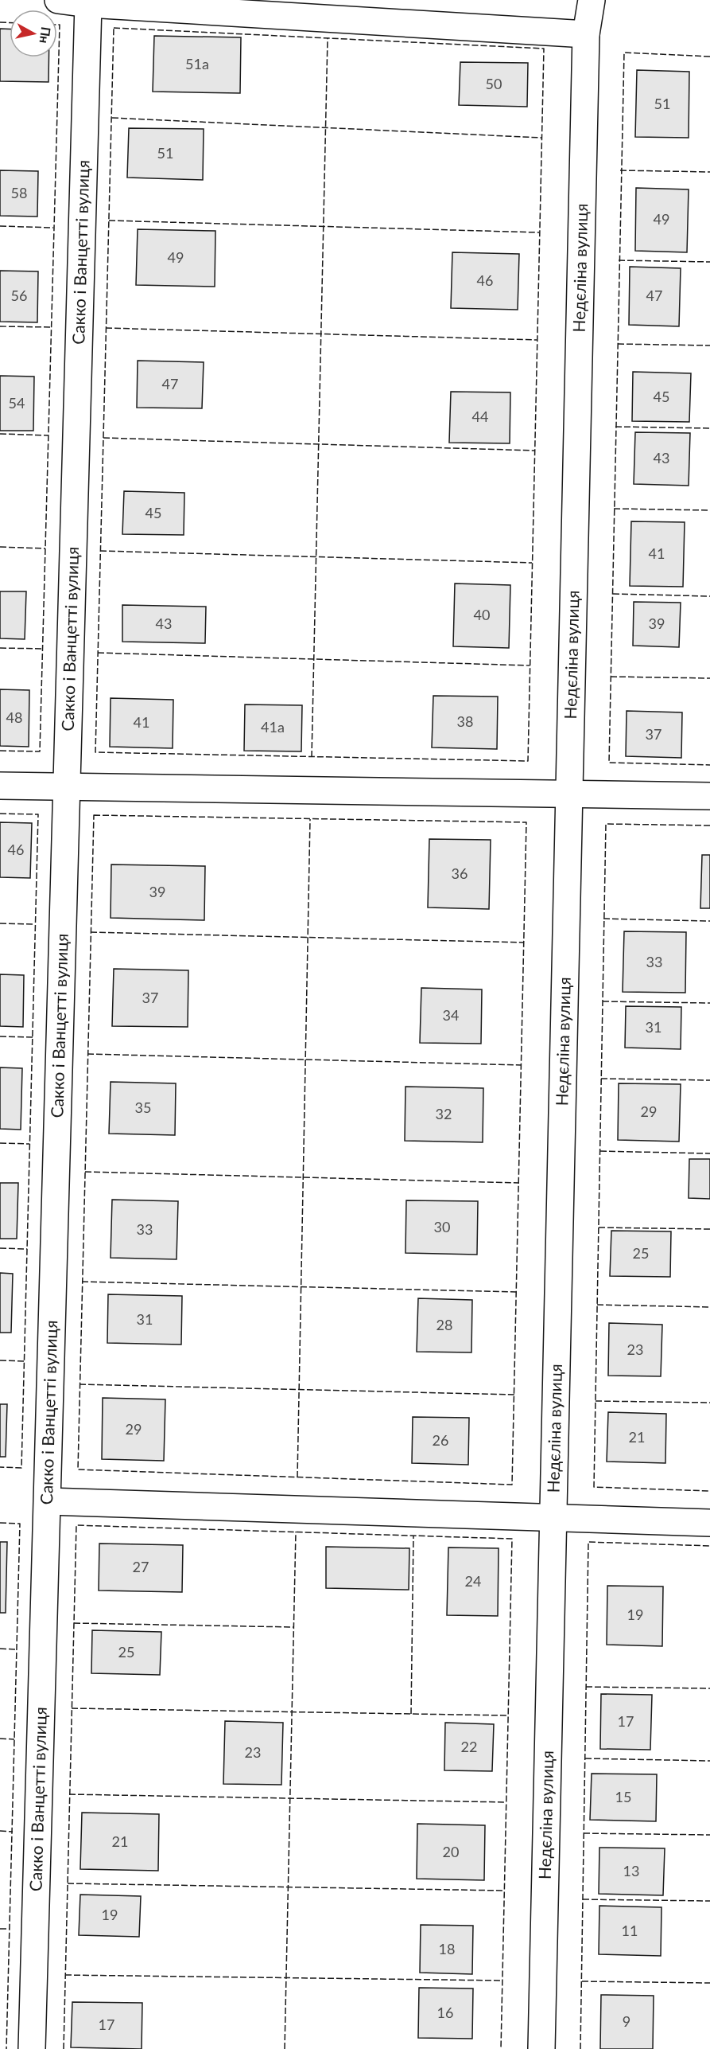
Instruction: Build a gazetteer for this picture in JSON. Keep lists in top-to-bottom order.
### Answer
{
  "streets": {
    "street": ["Сакко і Ванцетті вулиця", "Недєліна вулиця"]
  },
  "house_numbers": [
    "51а",
    "50",
    "51",
    "51",
    "58",
    "49",
    "49",
    "46",
    "56",
    "47",
    "47",
    "45",
    "54",
    "44",
    "43",
    "45",
    "41",
    "40",
    "43",
    "39",
    "48",
    "38",
    "41",
    "41а",
    "37",
    "46",
    "36",
    "39",
    "33",
    "37",
    "34",
    "31",
    "35",
    "29",
    "32",
    "30",
    "33",
    "25",
    "31",
    "28",
    "23",
    "29",
    "21",
    "26",
    "27",
    "24",
    "19",
    "25",
    "17",
    "22",
    "23",
    "15",
    "21",
    "20",
    "13",
    "19",
    "11",
    "18",
    "16",
    "9",
    "17"
  ],
  "north": "right"
}
